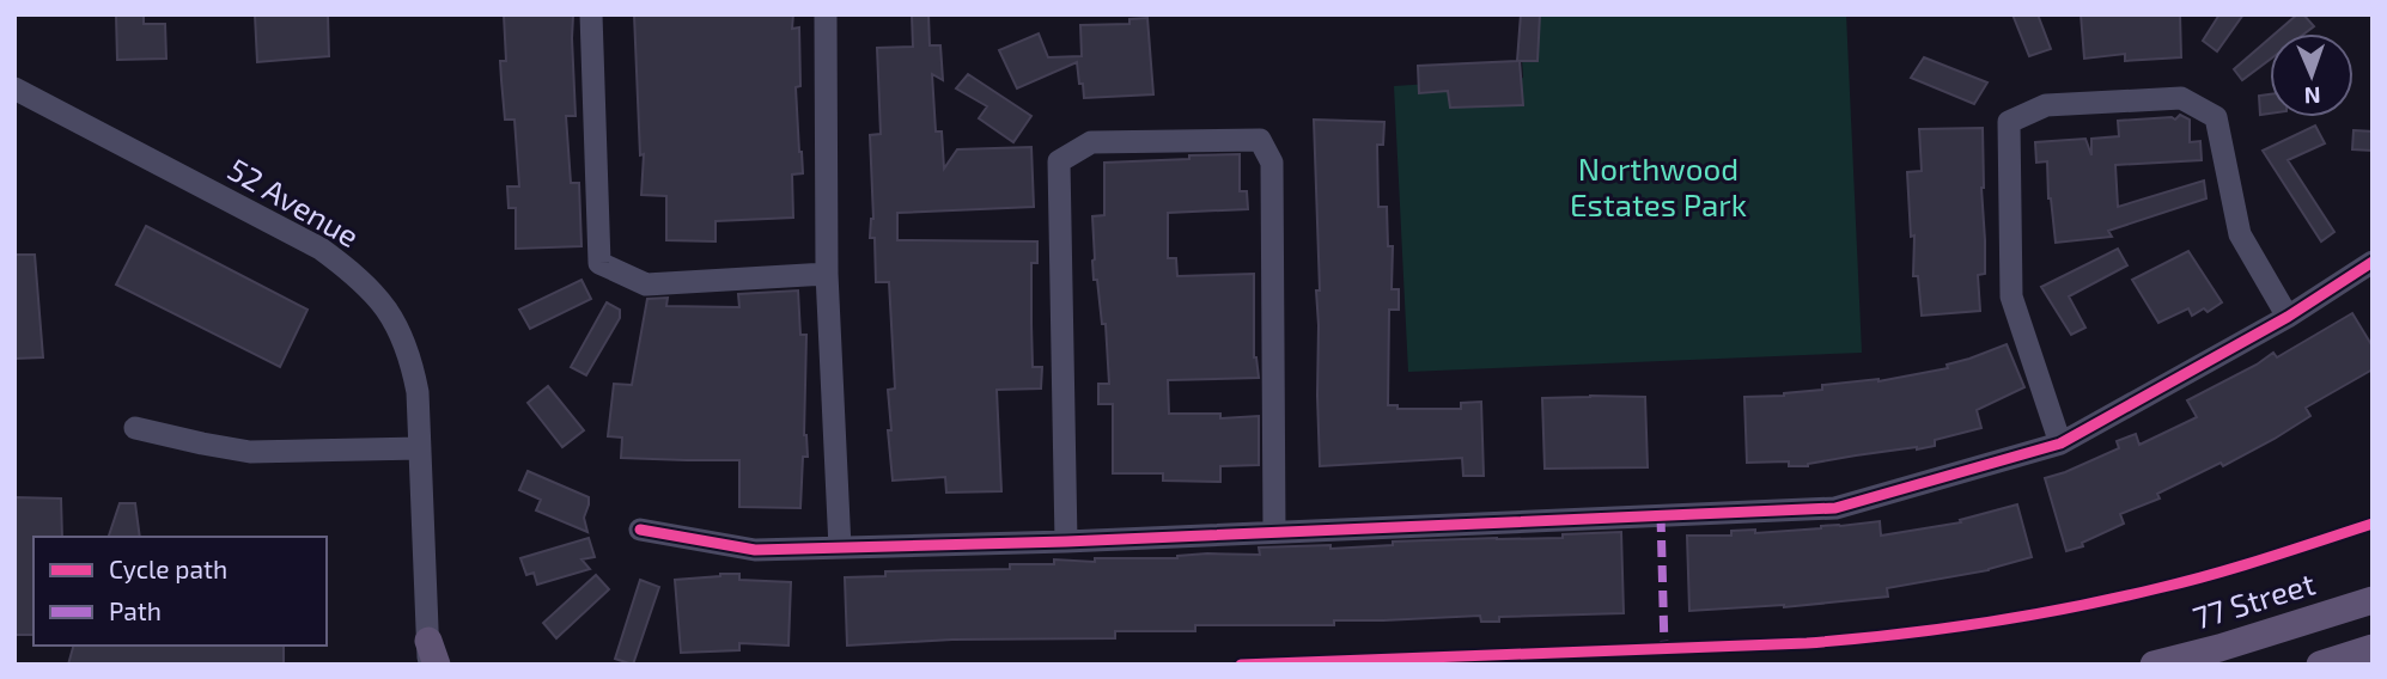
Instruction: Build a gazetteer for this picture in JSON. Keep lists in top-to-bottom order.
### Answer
{
  "streets": {
    "main road": ["77 Street"],
    "street": ["52 Avenue"]
  },
  "parks": ["Northwood Estates Park"],
  "legend": ["Cycle path", "Path"],
  "north": "bottom"
}
